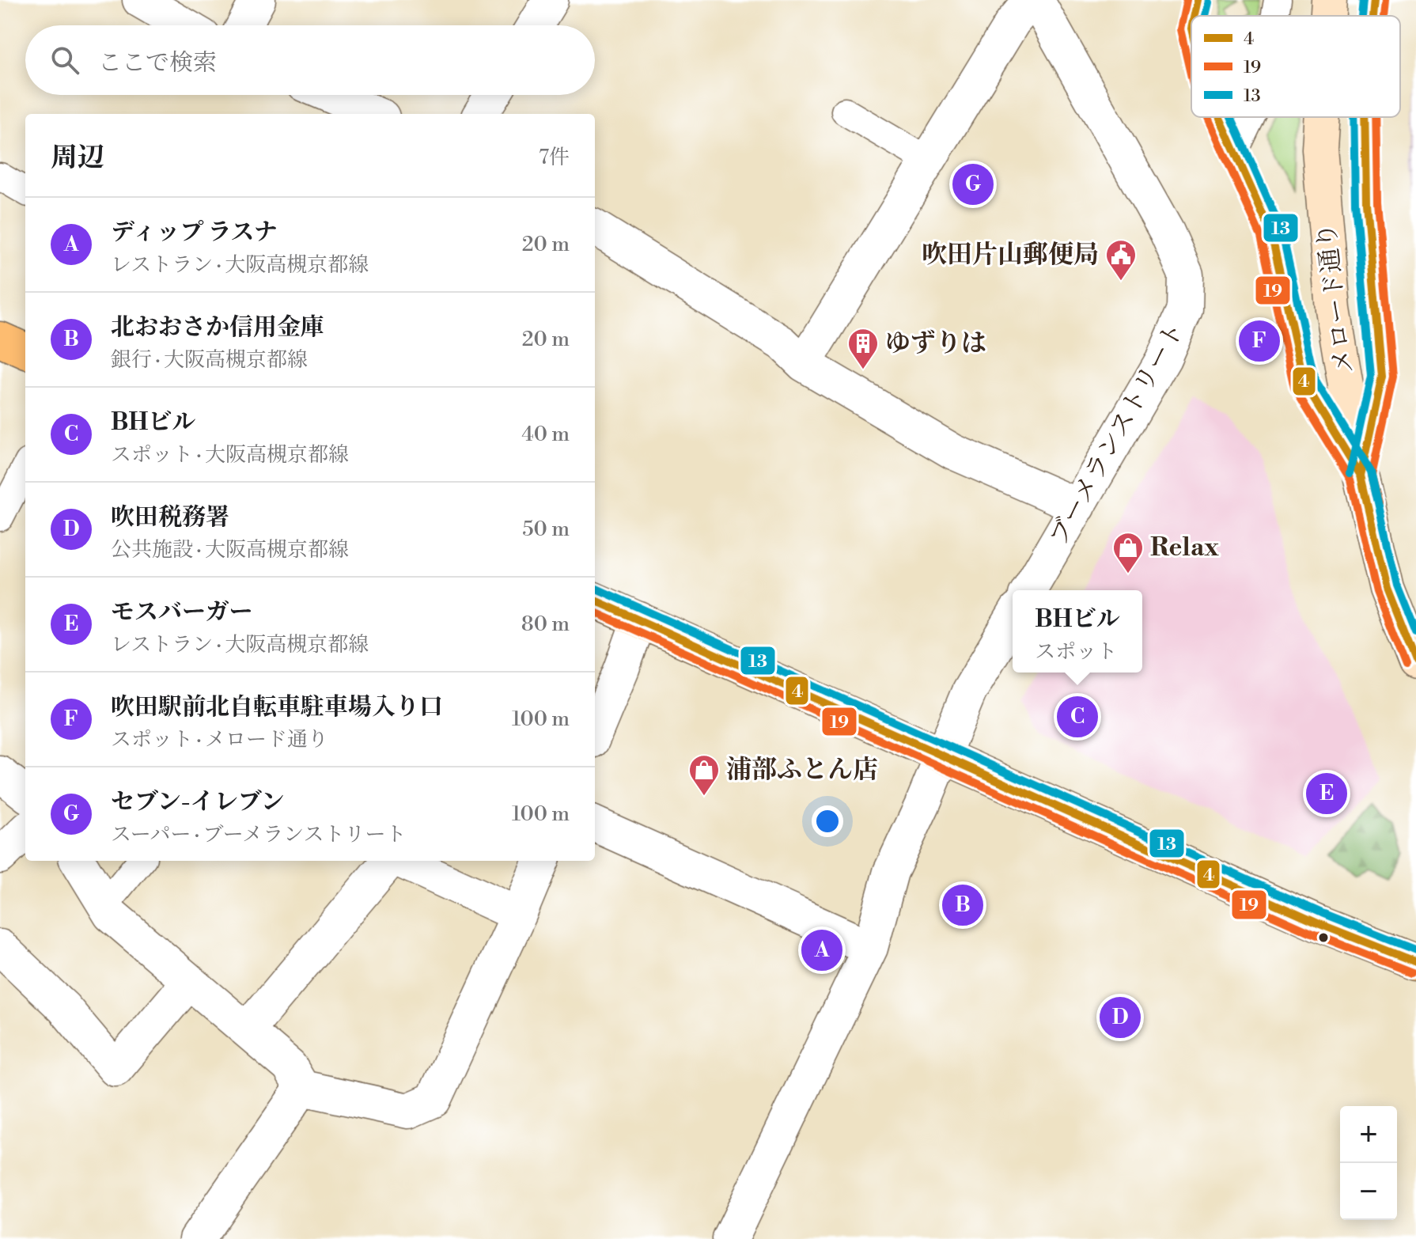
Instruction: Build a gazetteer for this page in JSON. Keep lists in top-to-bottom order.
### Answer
{
  "streets": {
    "street": ["メロード通り", "ブーメランストリート"]
  },
  "places": {
    "public building": ["吹田片山郵便局"],
    "building": ["ゆずりは"],
    "shop": ["Relax", "浦部ふとん店"]
  },
  "lines": ["transit line 4", "transit line 19", "transit line 13"],
  "legend": ["4", "19", "13"],
  "page": {
    "search": "ここで検索",
    "heading": ["周辺", "7件"],
    "pins": [
      "G",
      "F",
      "C",
      "E",
      "B",
      "A",
      "D"
    ],
    "list": [
      {
        "mark": "A",
        "name": "ディップ ラスナ",
        "note": "レストラン · 大阪高槻京都線",
        "value": "20 m"
      },
      {
        "mark": "B",
        "name": "北おおさか信用金庫",
        "note": "銀行 · 大阪高槻京都線",
        "value": "20 m"
      },
      {
        "mark": "C",
        "name": "BHビル",
        "note": "スポット · 大阪高槻京都線",
        "value": "40 m"
      },
      {
        "mark": "D",
        "name": "吹田税務署",
        "note": "公共施設 · 大阪高槻京都線",
        "value": "50 m"
      },
      {
        "mark": "E",
        "name": "モスバーガー",
        "note": "レストラン · 大阪高槻京都線",
        "value": "80 m"
      },
      {
        "mark": "F",
        "name": "吹田駅前北自転車駐車場入り口",
        "note": "スポット · メロード通り",
        "value": "100 m"
      },
      {
        "mark": "G",
        "name": "セブン-イレブン",
        "note": "スーパー · ブーメランストリート",
        "value": "100 m"
      }
    ],
    "popup": ["BHビル", "スポット"],
    "map_buttons": ["+", "−"]
  }
}
